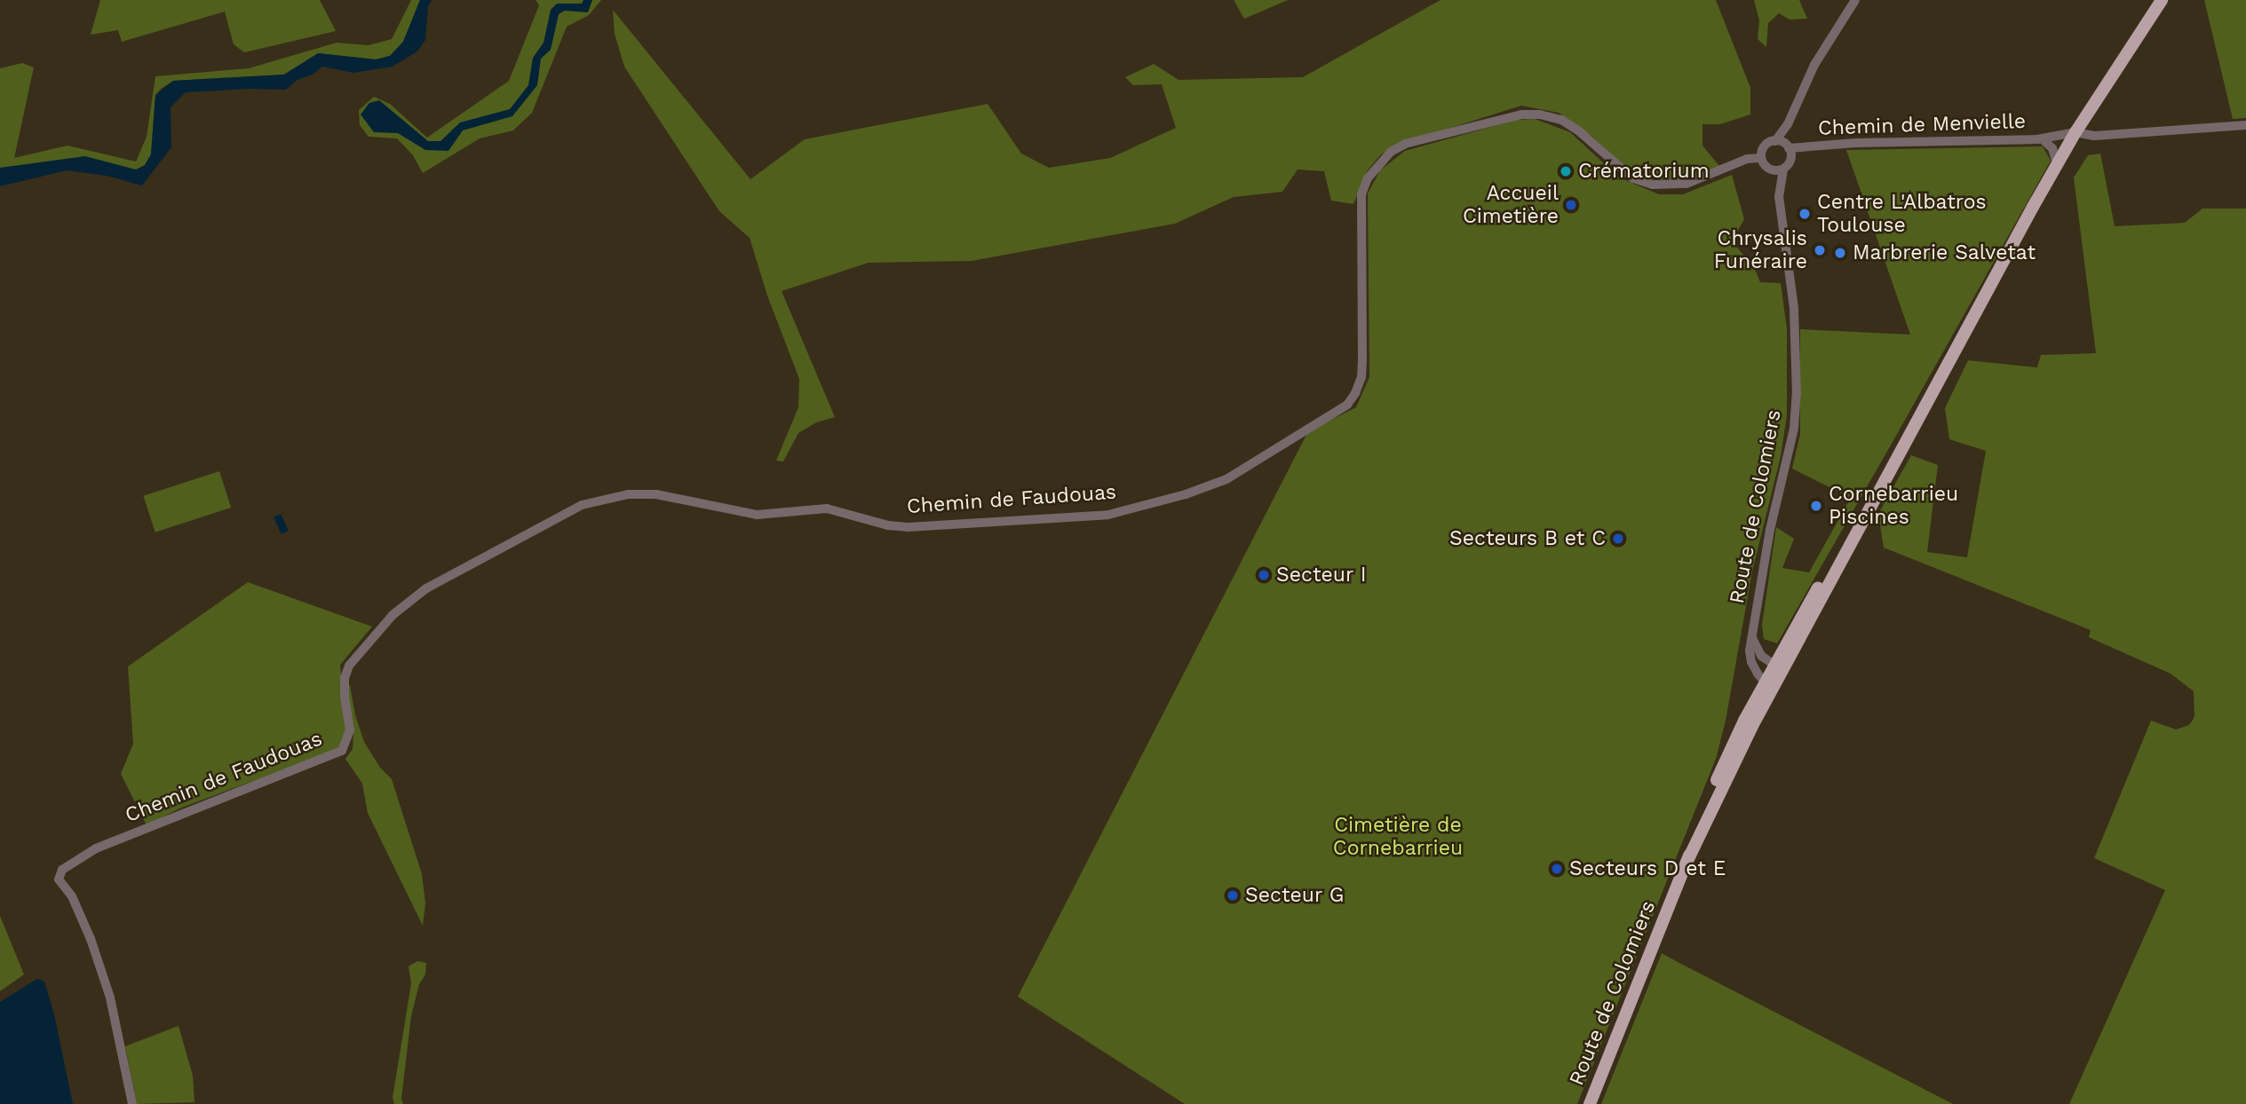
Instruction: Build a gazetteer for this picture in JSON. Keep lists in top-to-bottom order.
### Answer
{
  "streets": {
    "main road": ["Route de Colomiers"],
    "street": ["Chemin de Menvielle", "Chemin de Faudouas"]
  },
  "crossings": [
    ["Chemin de Menvielle", "Chemin de Faudouas"],
    ["Chemin de Menvielle", "Route de Colomiers"],
    ["Chemin de Faudouas", "Route de Colomiers"]
  ],
  "parks": ["Cimetière de Cornebarrieu"],
  "places": [
    "Crématorium",
    "Accueil Cimetière",
    "Centre L'Albatros Toulouse",
    "Chrysalis Funéraire",
    "Marbrerie Salvetat",
    "Cornebarrieu Piscines",
    "Secteurs B et C",
    "Secteur I",
    "Secteurs D et E",
    "Secteur G"
  ]
}
